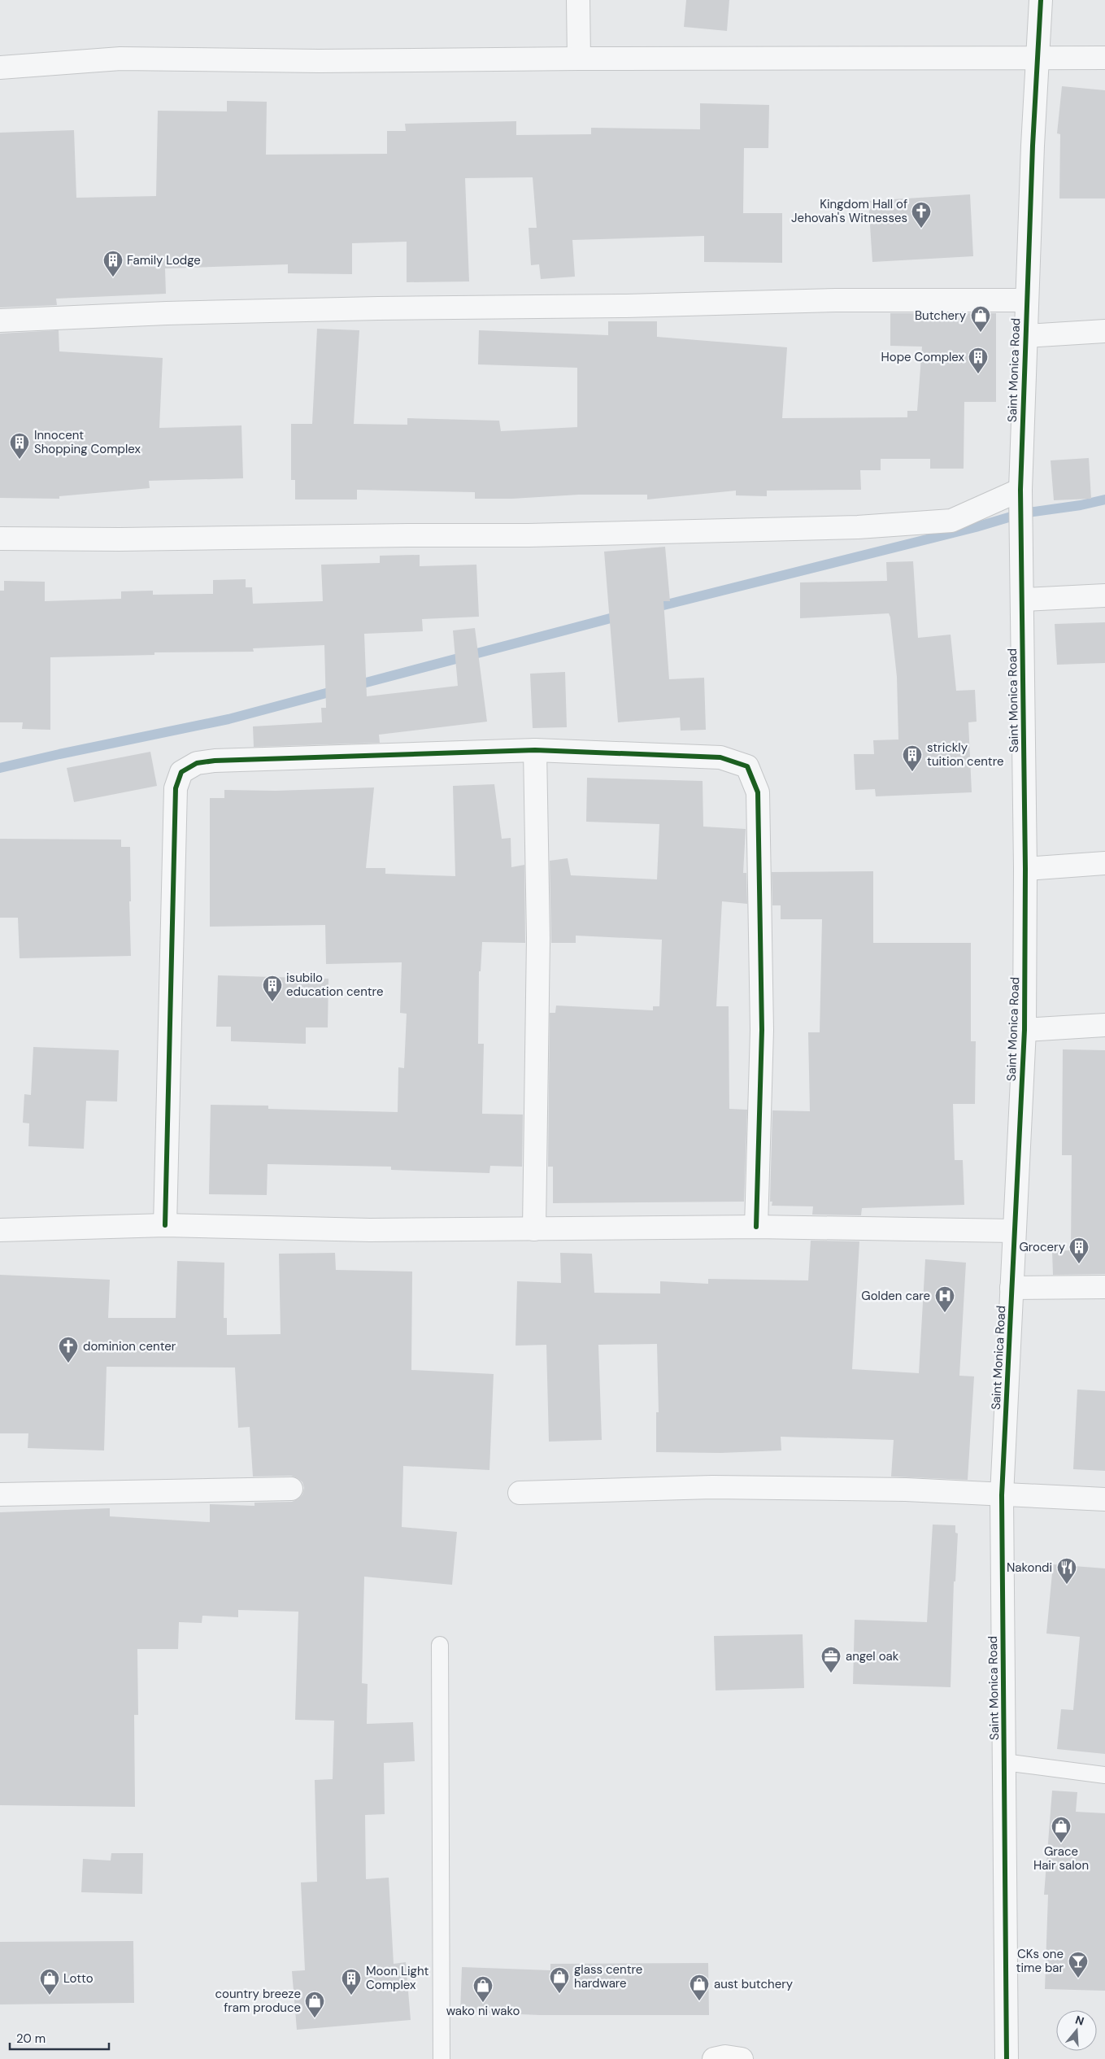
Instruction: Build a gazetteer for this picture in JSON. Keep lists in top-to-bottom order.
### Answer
{
  "streets": {
    "street": ["Saint Monica Road"]
  },
  "places": {
    "church": ["Kingdom Hall of Jehovah's Witnesses", "dominion center"],
    "building": [
      "Family Lodge",
      "Hope Complex",
      "Innocent Shopping Complex",
      "strickly tuition centre",
      "isubilo education centre",
      "Grocery",
      "Moon Light Complex"
    ],
    "shop": [
      "Butchery",
      "Grace Hair salon",
      "glass centre hardware",
      "Lotto",
      "aust butchery",
      "wako ni wako",
      "country breeze fram produce"
    ],
    "hospital": ["Golden care"],
    "restaurant": ["Nakondi"],
    "office": ["angel oak"],
    "bar": ["CKs one time bar"]
  },
  "scale_bar": "20 m",
  "north": "top"
}
